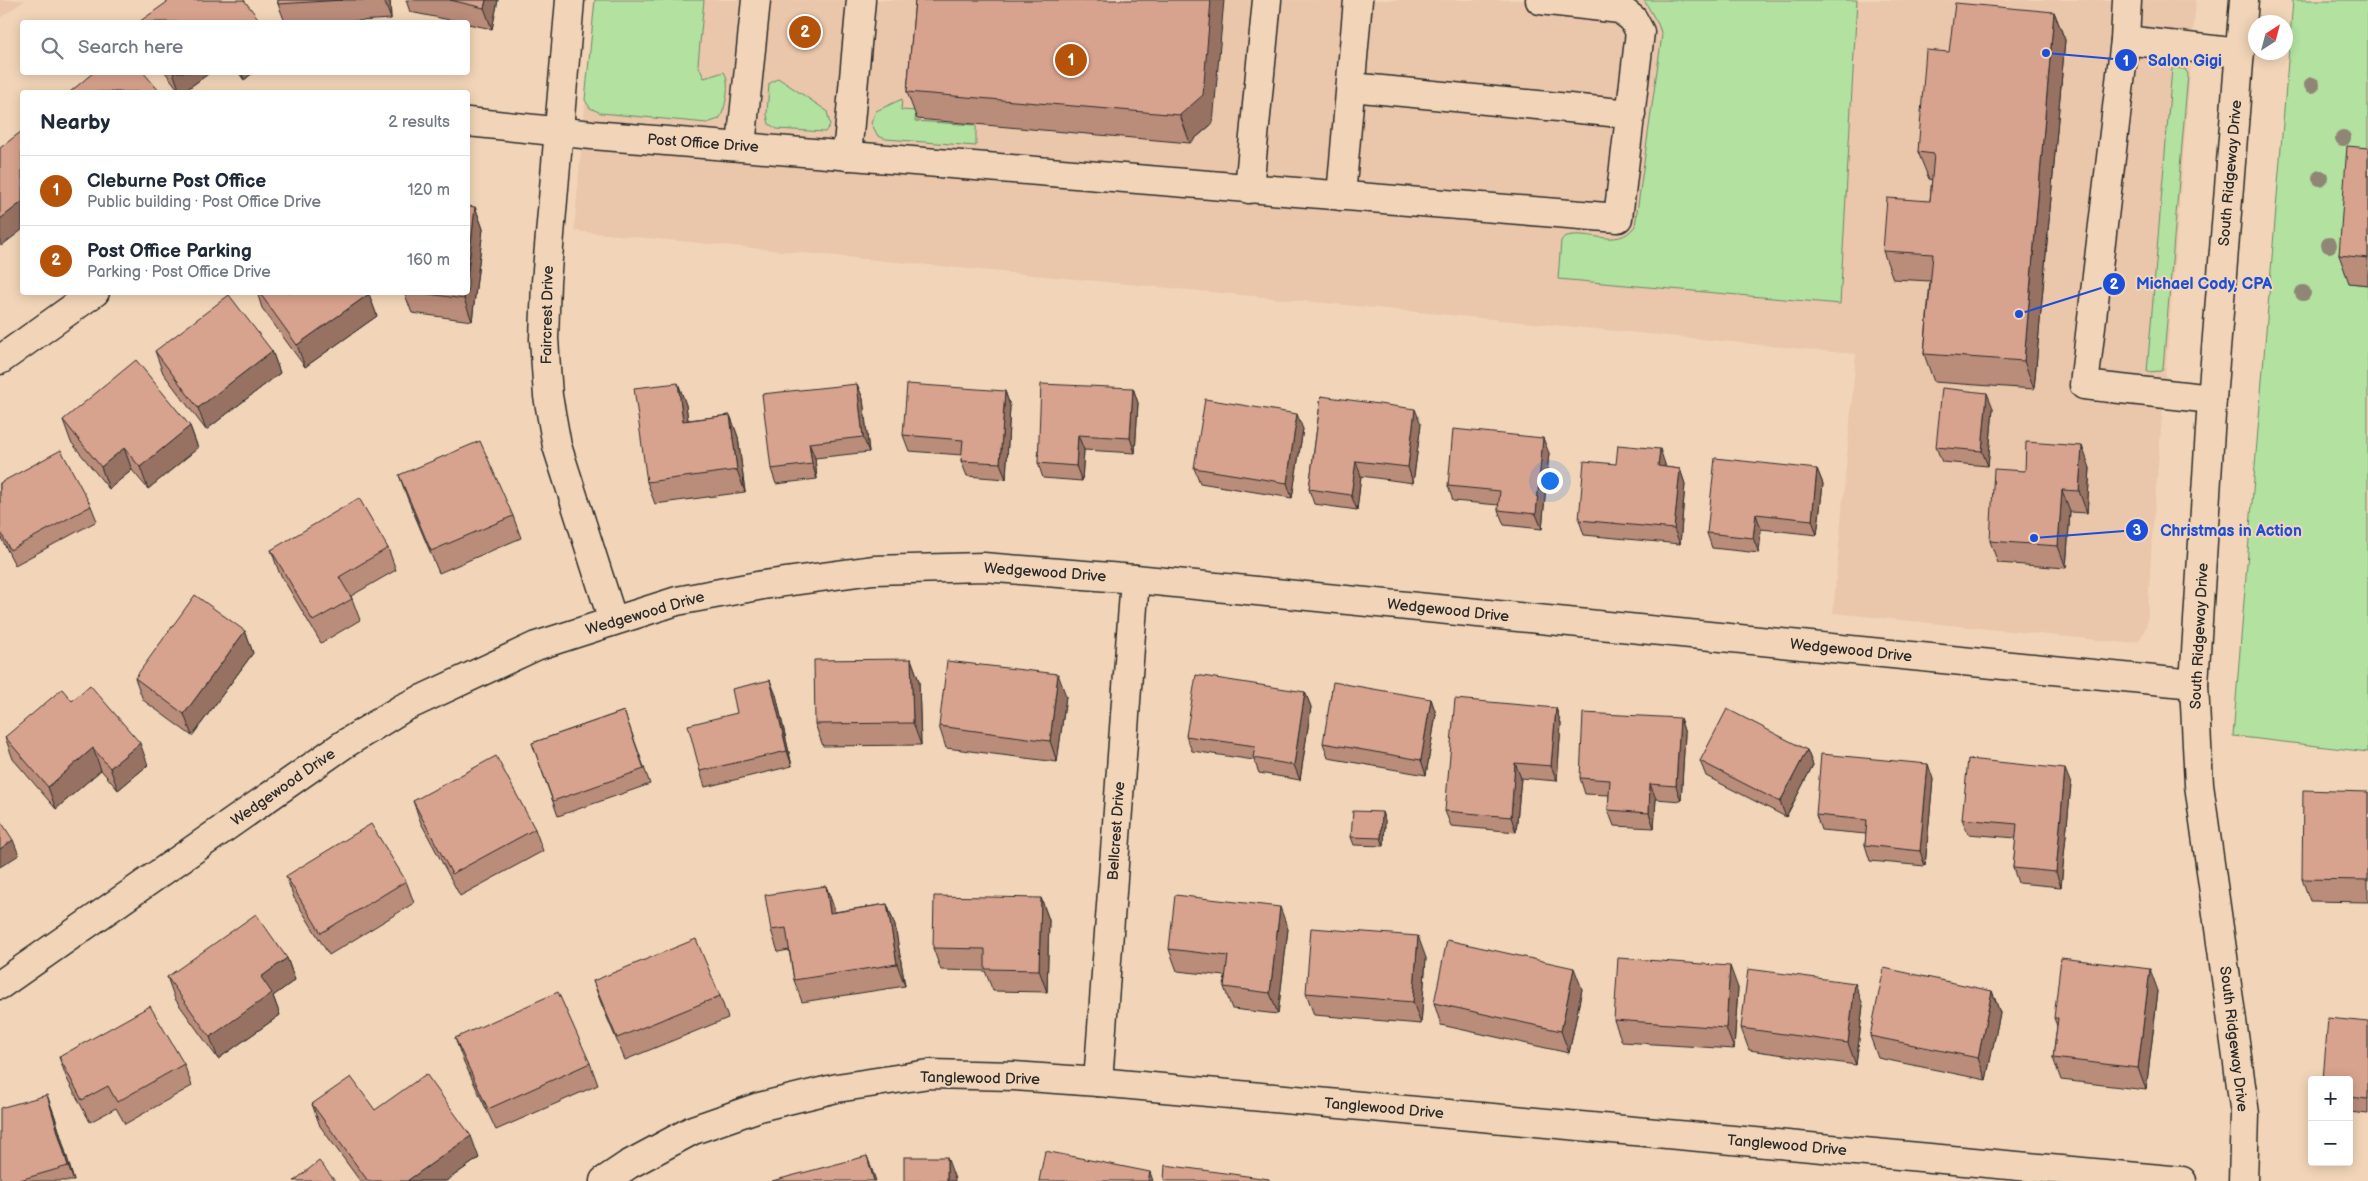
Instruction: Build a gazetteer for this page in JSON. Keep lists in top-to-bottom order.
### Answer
{
  "streets": {
    "street": [
      "Post Office Drive",
      "South Ridgeway Drive",
      "Faircrest Drive",
      "Wedgewood Drive",
      "Bellcrest Drive",
      "Tanglewood Drive"
    ]
  },
  "crossings": [
    ["Post Office Drive", "Faircrest Drive"],
    ["South Ridgeway Drive", "Wedgewood Drive"],
    ["Faircrest Drive", "Wedgewood Drive"],
    ["Wedgewood Drive", "Bellcrest Drive"],
    ["Bellcrest Drive", "Tanglewood Drive"]
  ],
  "places": ["Salon Gigi", "Michael Cody, CPA", "Christmas in Action"],
  "north": "top right",
  "page": {
    "pins": ["2", "1"],
    "search": "Search here",
    "heading": ["Nearby", "2 results"],
    "list": [
      {
        "mark": "1",
        "name": "Cleburne Post Office",
        "note": "Public building · Post Office Drive",
        "value": "120 m"
      },
      {
        "mark": "2",
        "name": "Post Office Parking",
        "note": "Parking · Post Office Drive",
        "value": "160 m"
      }
    ],
    "map_buttons": ["+", "−"]
  }
}
